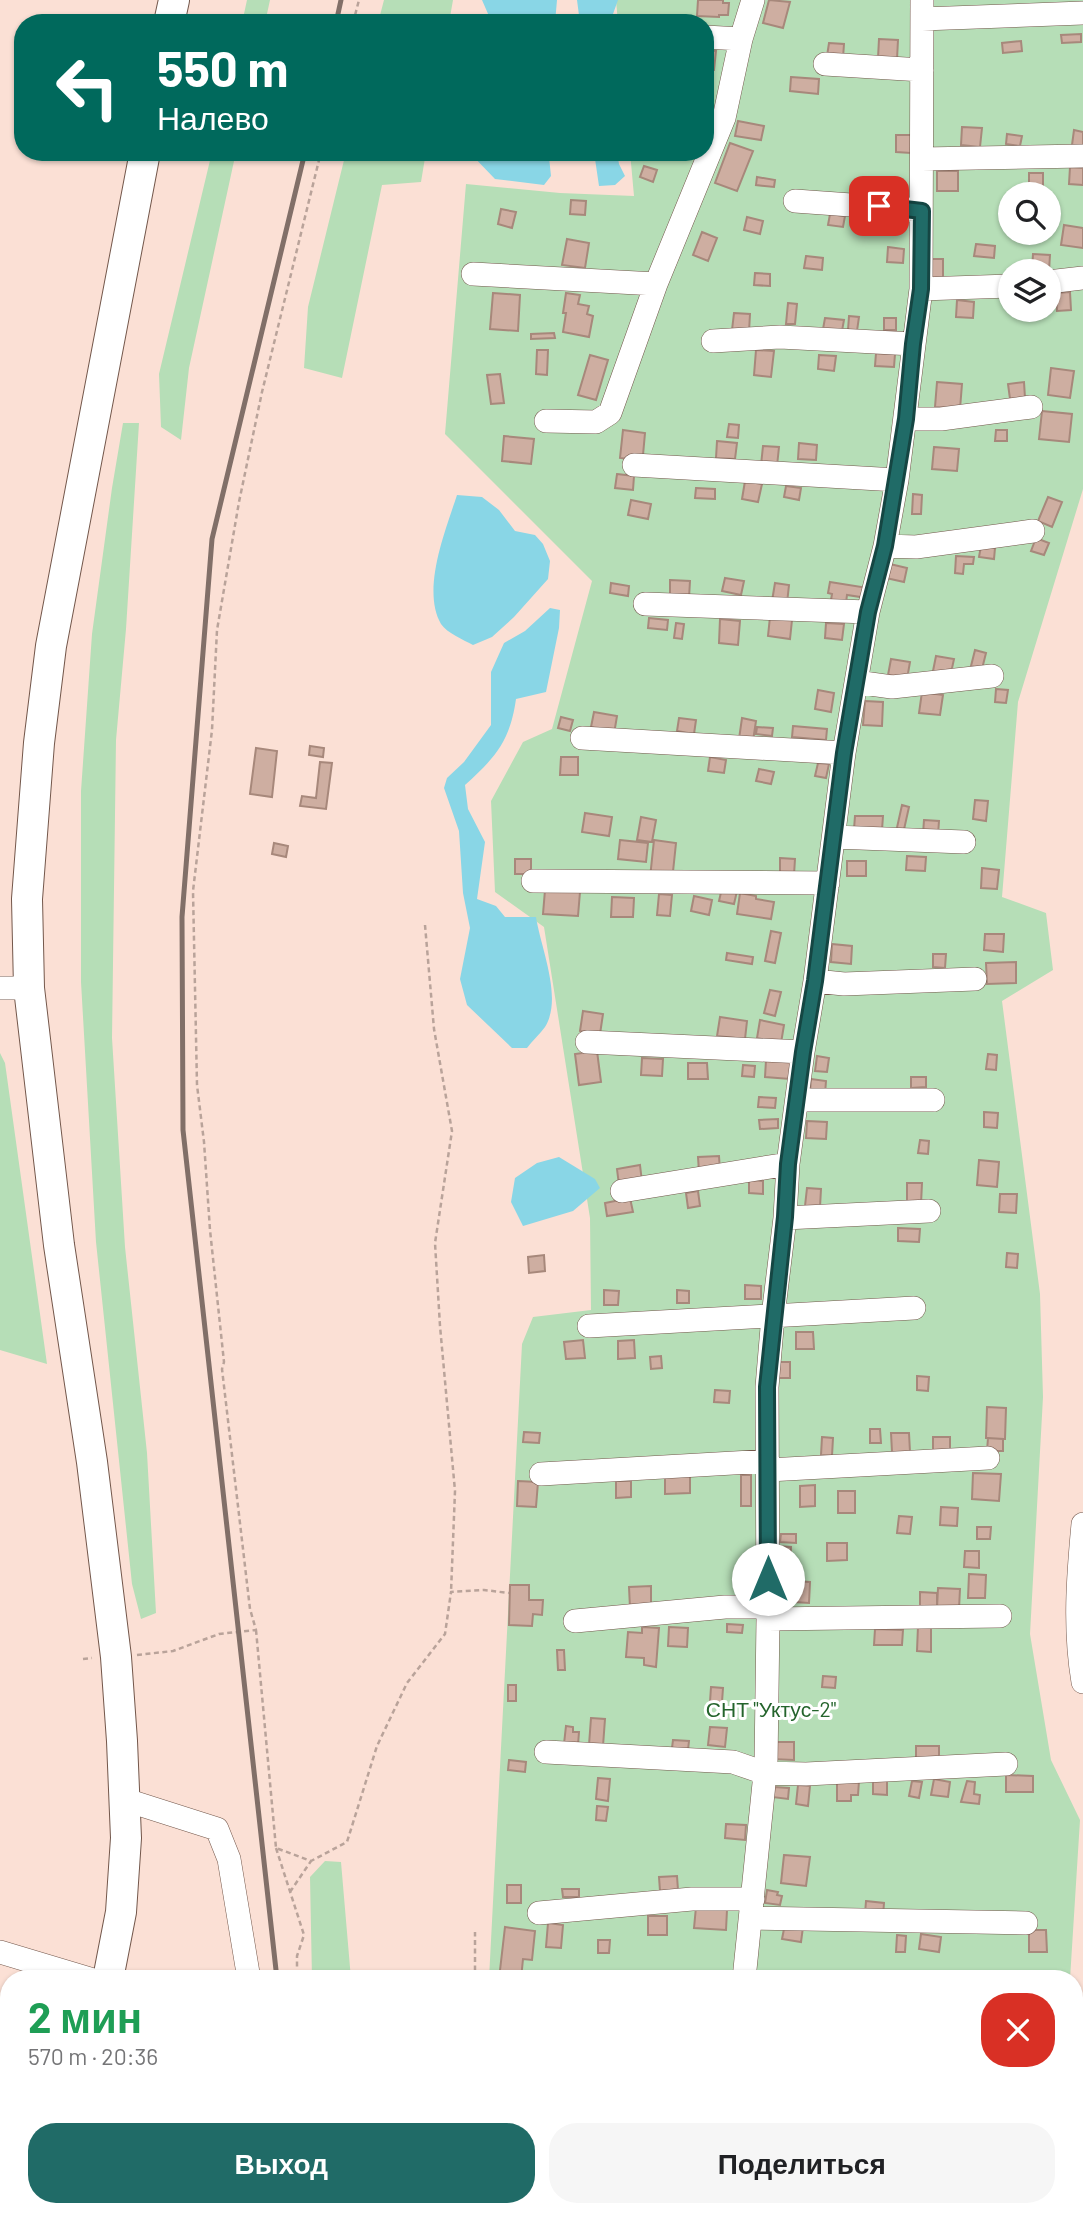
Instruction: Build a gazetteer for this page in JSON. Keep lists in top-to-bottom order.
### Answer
{
  "parks": ["СНТ \"Уктус-2\""],
  "page": {
    "turn": ["550 m", "Налево"],
    "heading": ["2 мин", "570 m · 20:36"],
    "buttons": ["Выход", "Поделиться"]
  }
}
